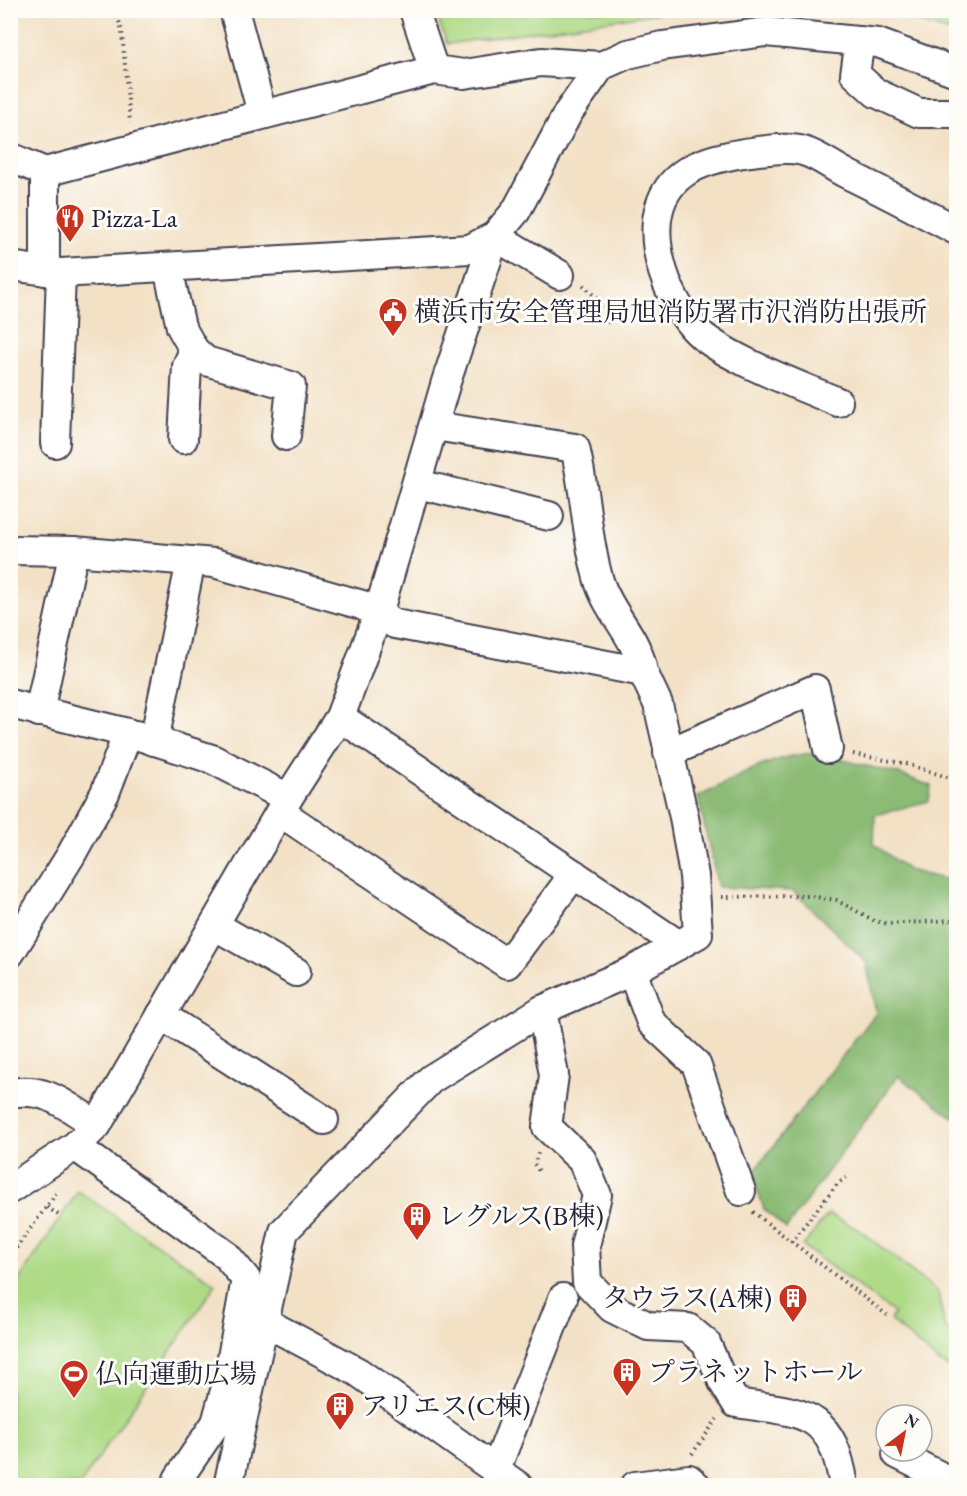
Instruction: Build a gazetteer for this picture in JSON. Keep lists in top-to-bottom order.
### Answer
{
  "places": {
    "restaurant": ["Pizza-La"],
    "public building": ["横浜市安全管理局旭消防署市沢消防出張所"],
    "building": [
      "レグルス(B棟)",
      "タウラス(A棟)",
      "プラネットホール",
      "アリエス(C棟)"
    ],
    "sports": ["仏向運動広場"]
  },
  "north": "top right"
}
